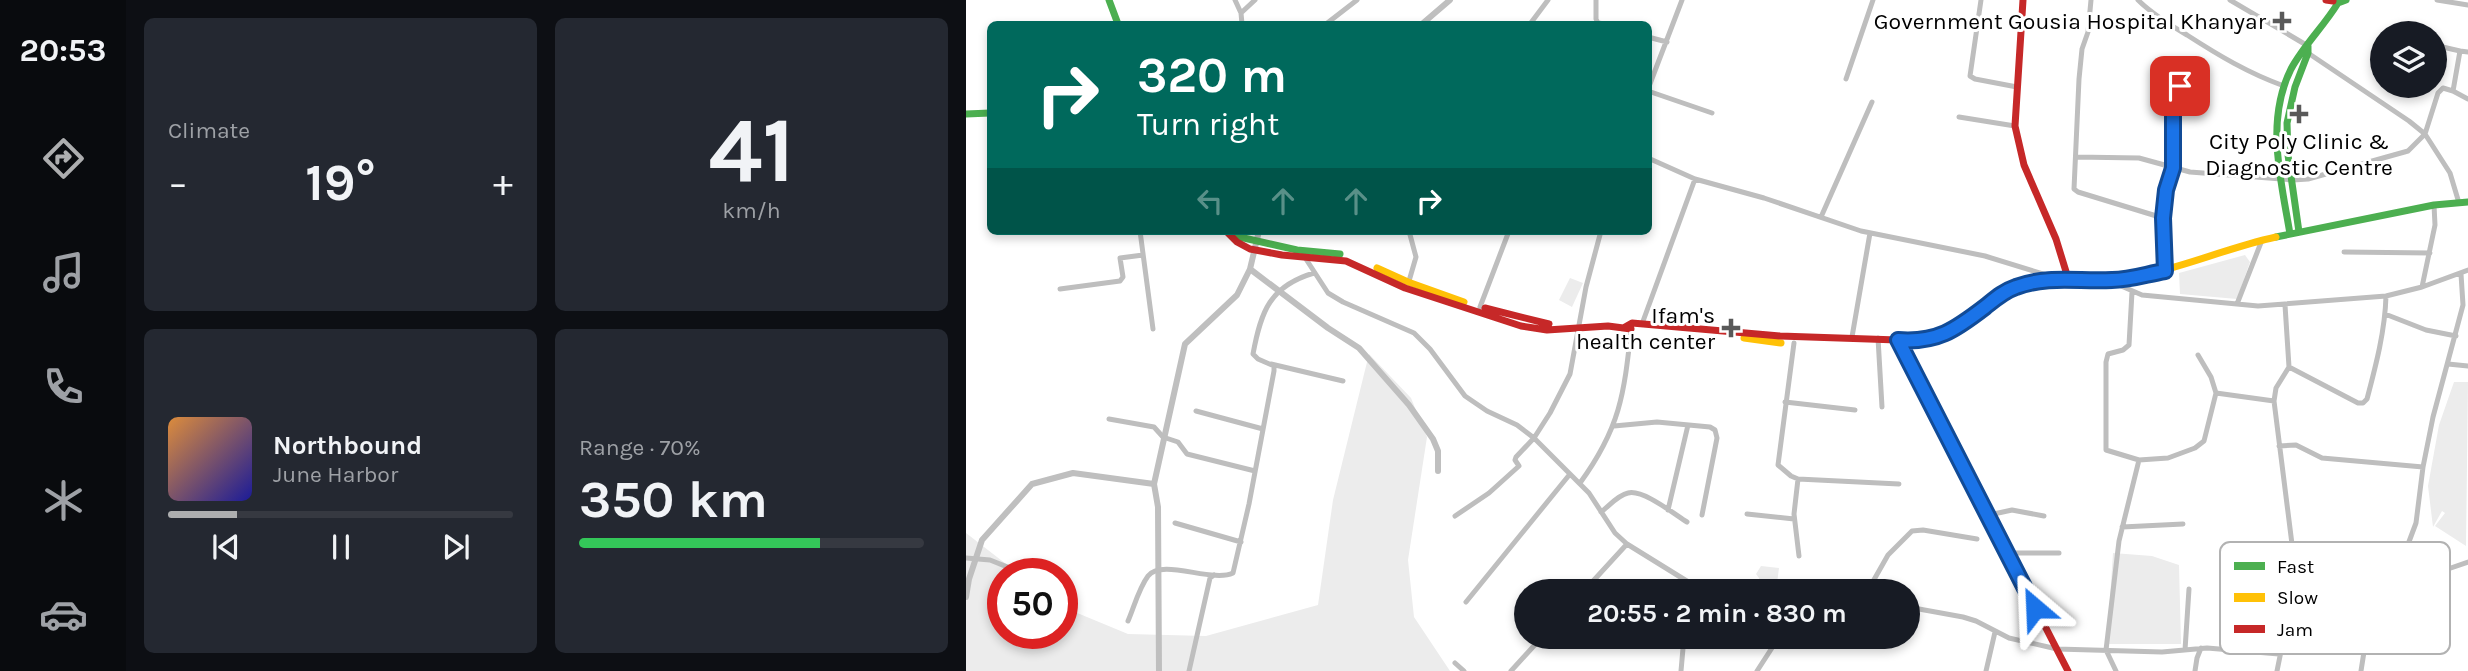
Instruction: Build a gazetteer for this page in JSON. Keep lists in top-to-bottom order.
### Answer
{
  "places": {
    "health": ["Government Gousia Hospital Khanyar", "City Poly Clinic & Diagnostic Centre", "Ifam's health center"]
  },
  "legend": ["Fast", "Slow", "Jam"],
  "page": {
    "tabs": "20:53",
    "tile": [
      "Climate",
      ["41", "km/h"],
      ["Range · 70%", "350 km"]
    ],
    "turn": ["320 m", "Turn right"],
    "heat": ["−", "19°", "+"],
    "song": ["Northbound", "June Harbor"],
    "limit": "50",
    "trip": "20:55 · 2 min · 830 m"
  }
}
